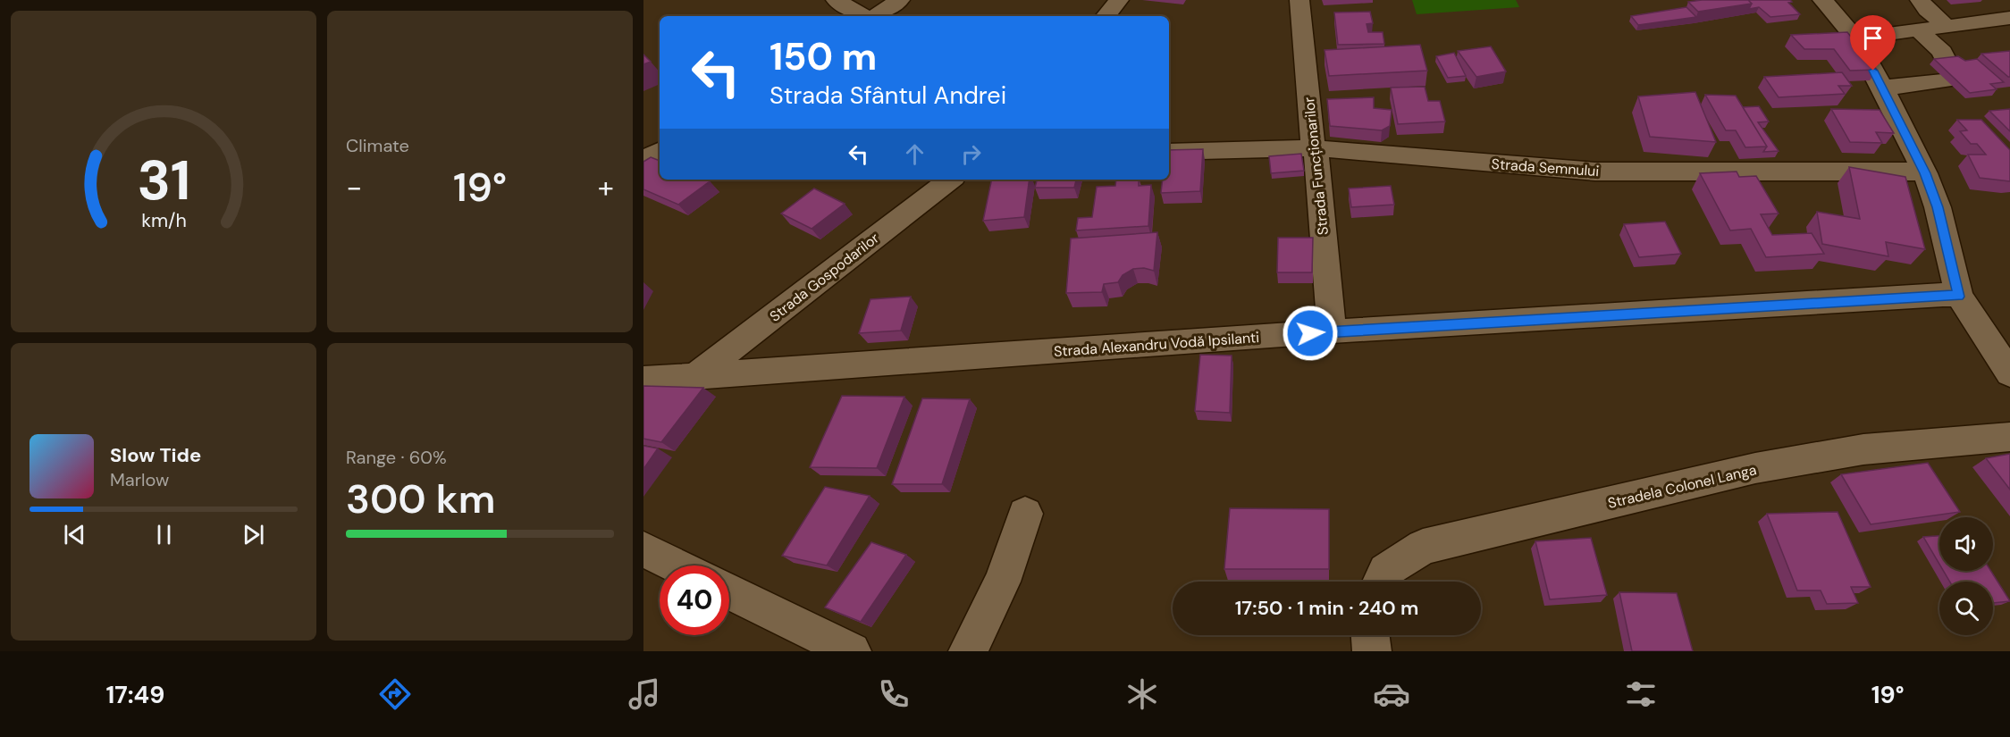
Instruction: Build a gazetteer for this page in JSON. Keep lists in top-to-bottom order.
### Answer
{
  "streets": {
    "street": [
      "Strada Funcționarilor",
      "Strada Semnului",
      "Strada Gospodarilor",
      "Strada Alexandru Vodă Ipsilanti",
      "Stradela Colonel Langa"
    ]
  },
  "crossings": [
    ["Strada Funcționarilor", "Strada Semnului"],
    ["Strada Funcționarilor", "Strada Alexandru Vodă Ipsilanti"],
    ["Strada Gospodarilor", "Strada Alexandru Vodă Ipsilanti"]
  ],
  "page": {
    "tile": [
      "Climate",
      ["Range · 60%", "300 km"]
    ],
    "turn": ["150 m", "Strada Sfântul Andrei"],
    "heat": ["−", "19°", "+"],
    "song": ["Slow Tide", "Marlow"],
    "limit": "40",
    "trip": "17:50 · 1 min · 240 m",
    "tabs": ["17:49", "19°"],
    "gauge": ["31", "km/h"]
  }
}
